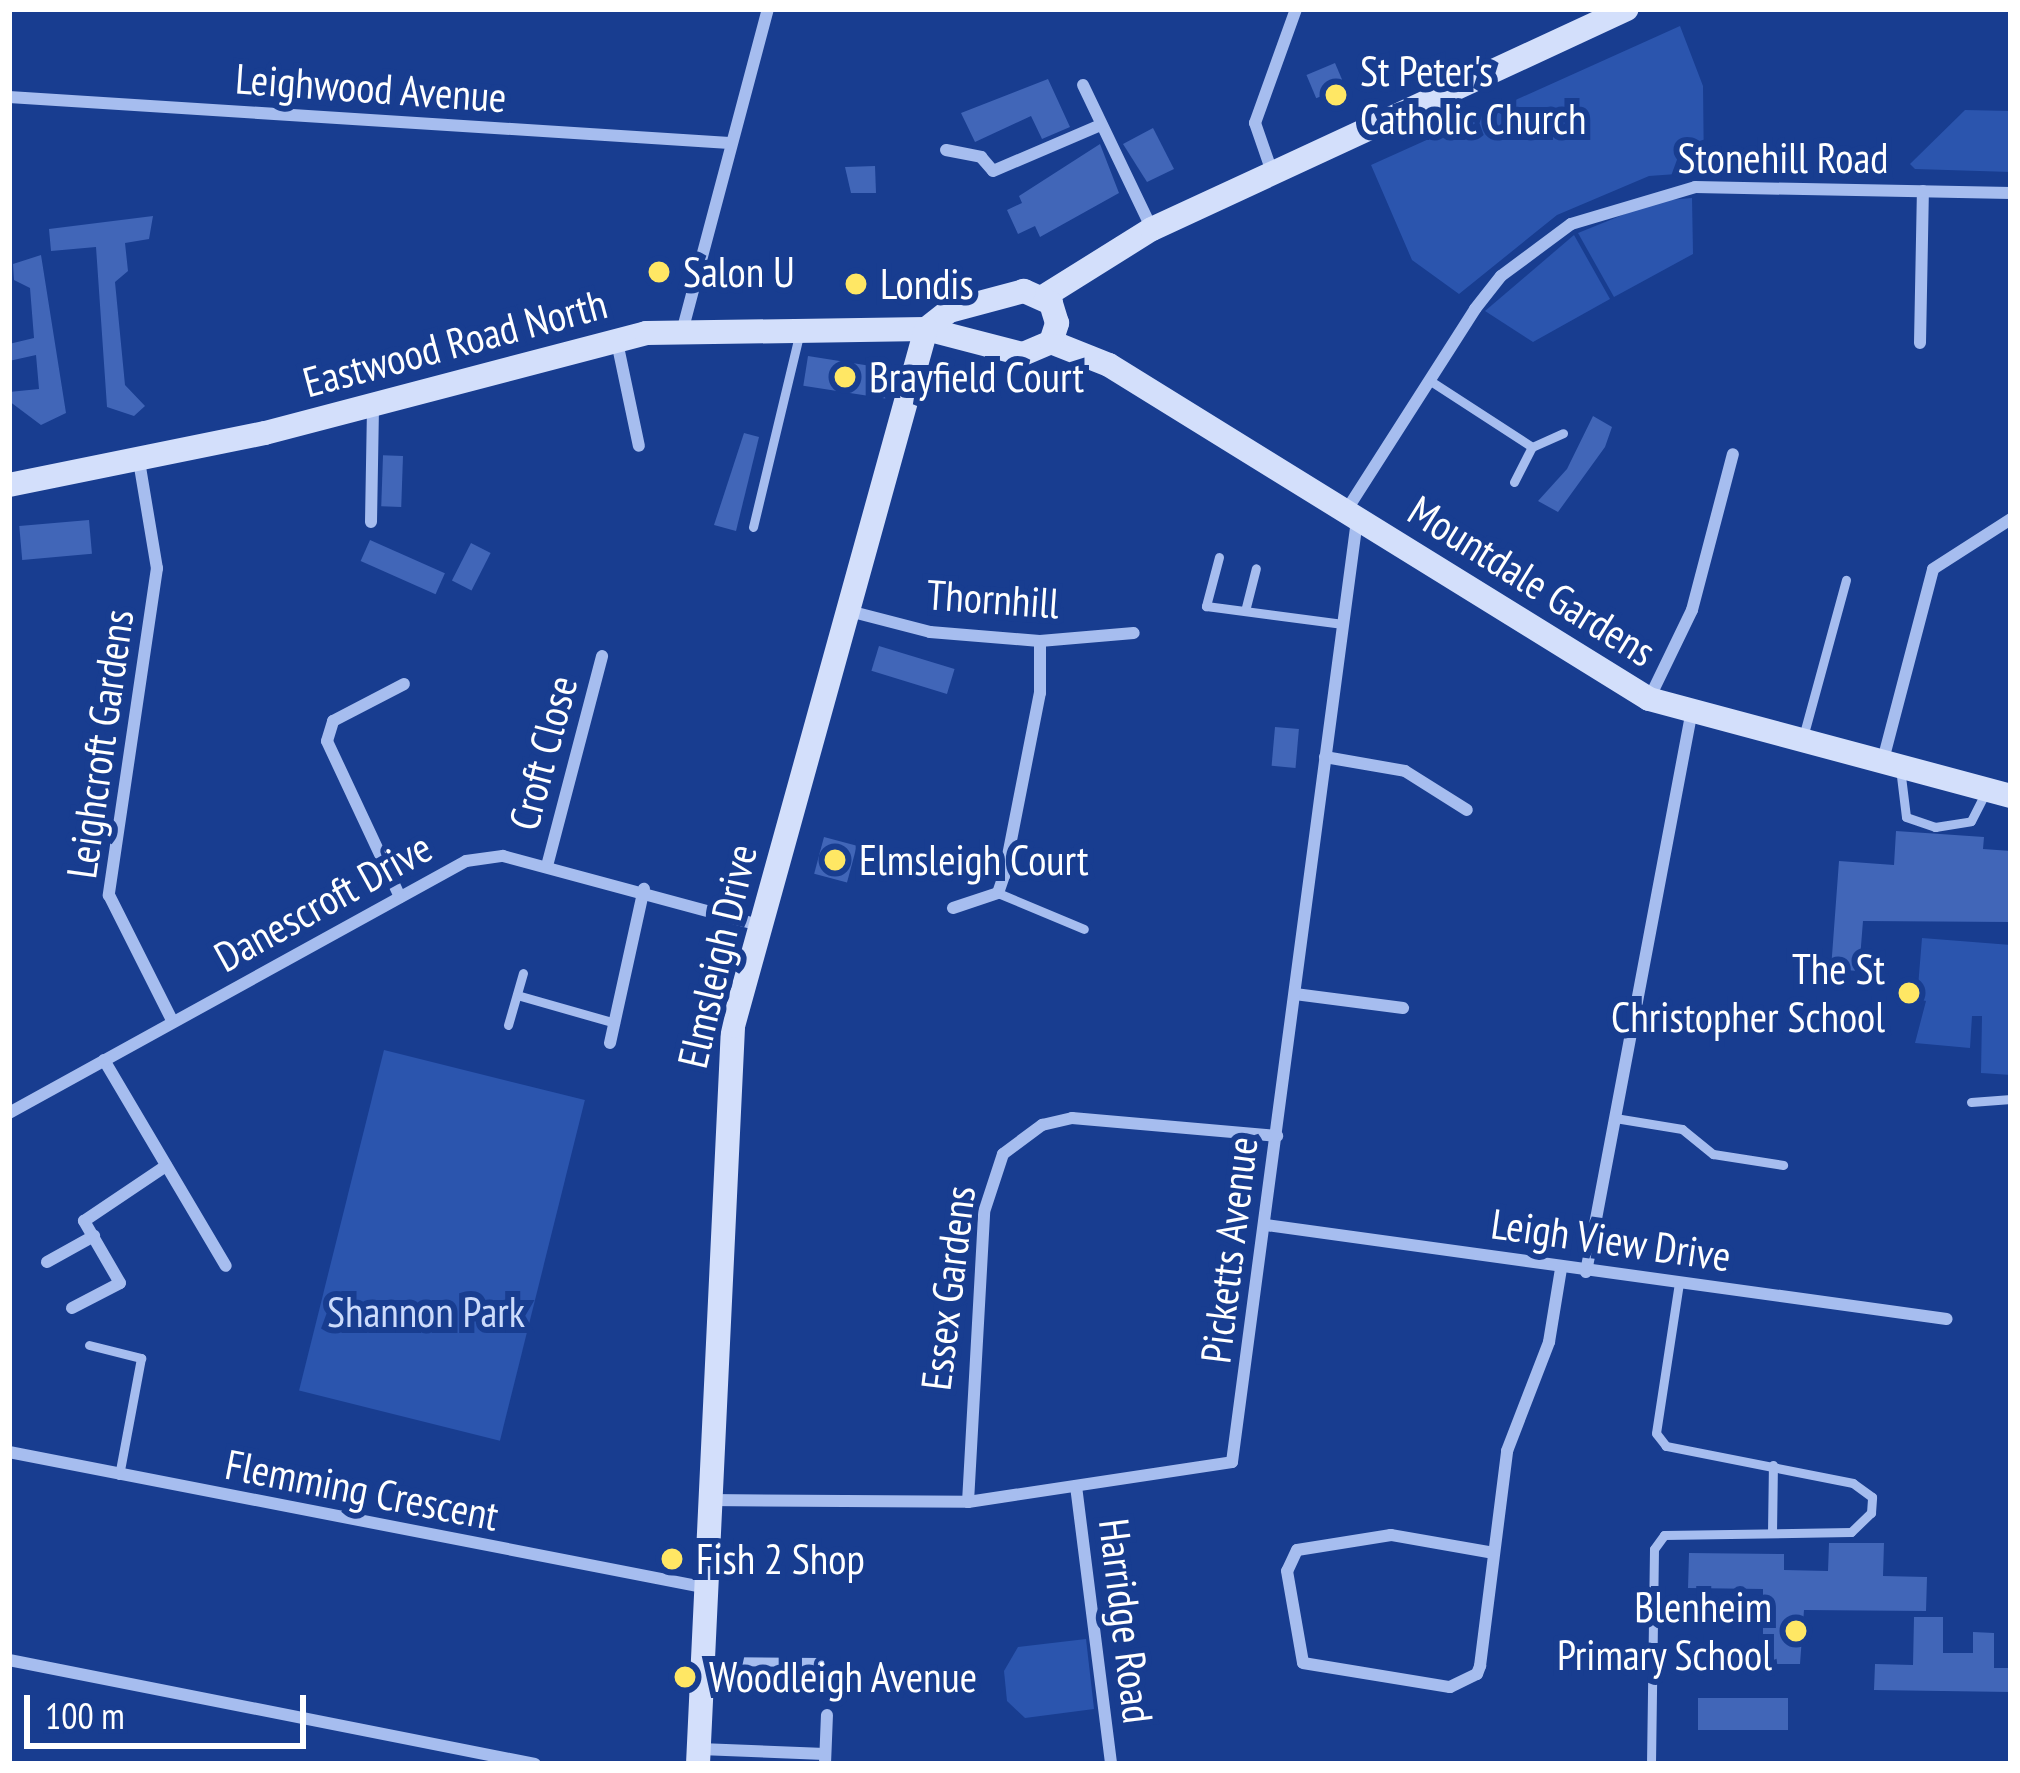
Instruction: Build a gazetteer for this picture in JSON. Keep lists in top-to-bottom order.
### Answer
{
  "streets": {
    "street": [
      "Leighwood Avenue",
      "Stonehill Road",
      "Eastwood Road North",
      "Mountdale Gardens",
      "Thornhill",
      "Leighcroft Gardens",
      "Croft Close",
      "Danescroft Drive",
      "Elmsleigh Drive",
      "Leigh View Drive",
      "Picketts Avenue",
      "Essex Gardens",
      "Flemming Crescent",
      "Harridge Road"
    ]
  },
  "crossings": [
    ["Stonehill Road", "Mountdale Gardens"],
    ["Stonehill Road", "Picketts Avenue"],
    ["Eastwood Road North", "Mountdale Gardens"],
    ["Eastwood Road North", "Leighcroft Gardens"],
    ["Eastwood Road North", "Elmsleigh Drive"],
    ["Mountdale Gardens", "Picketts Avenue"],
    ["Thornhill", "Elmsleigh Drive"],
    ["Leighcroft Gardens", "Danescroft Drive"],
    ["Croft Close", "Danescroft Drive"],
    ["Danescroft Drive", "Elmsleigh Drive"],
    ["Elmsleigh Drive", "Picketts Avenue"],
    ["Elmsleigh Drive", "Flemming Crescent"],
    ["Leigh View Drive", "Picketts Avenue"],
    ["Picketts Avenue", "Essex Gardens"],
    ["Picketts Avenue", "Harridge Road"]
  ],
  "parks": ["Shannon Park"],
  "places": [
    "St Peter's Catholic Church",
    "Salon U",
    "Londis",
    "Brayfield Court",
    "Elmsleigh Court",
    "The St Christopher School",
    "Fish 2 Shop",
    "Blenheim Primary School",
    "Woodleigh Avenue"
  ],
  "scale_bar": "100 m"
}
